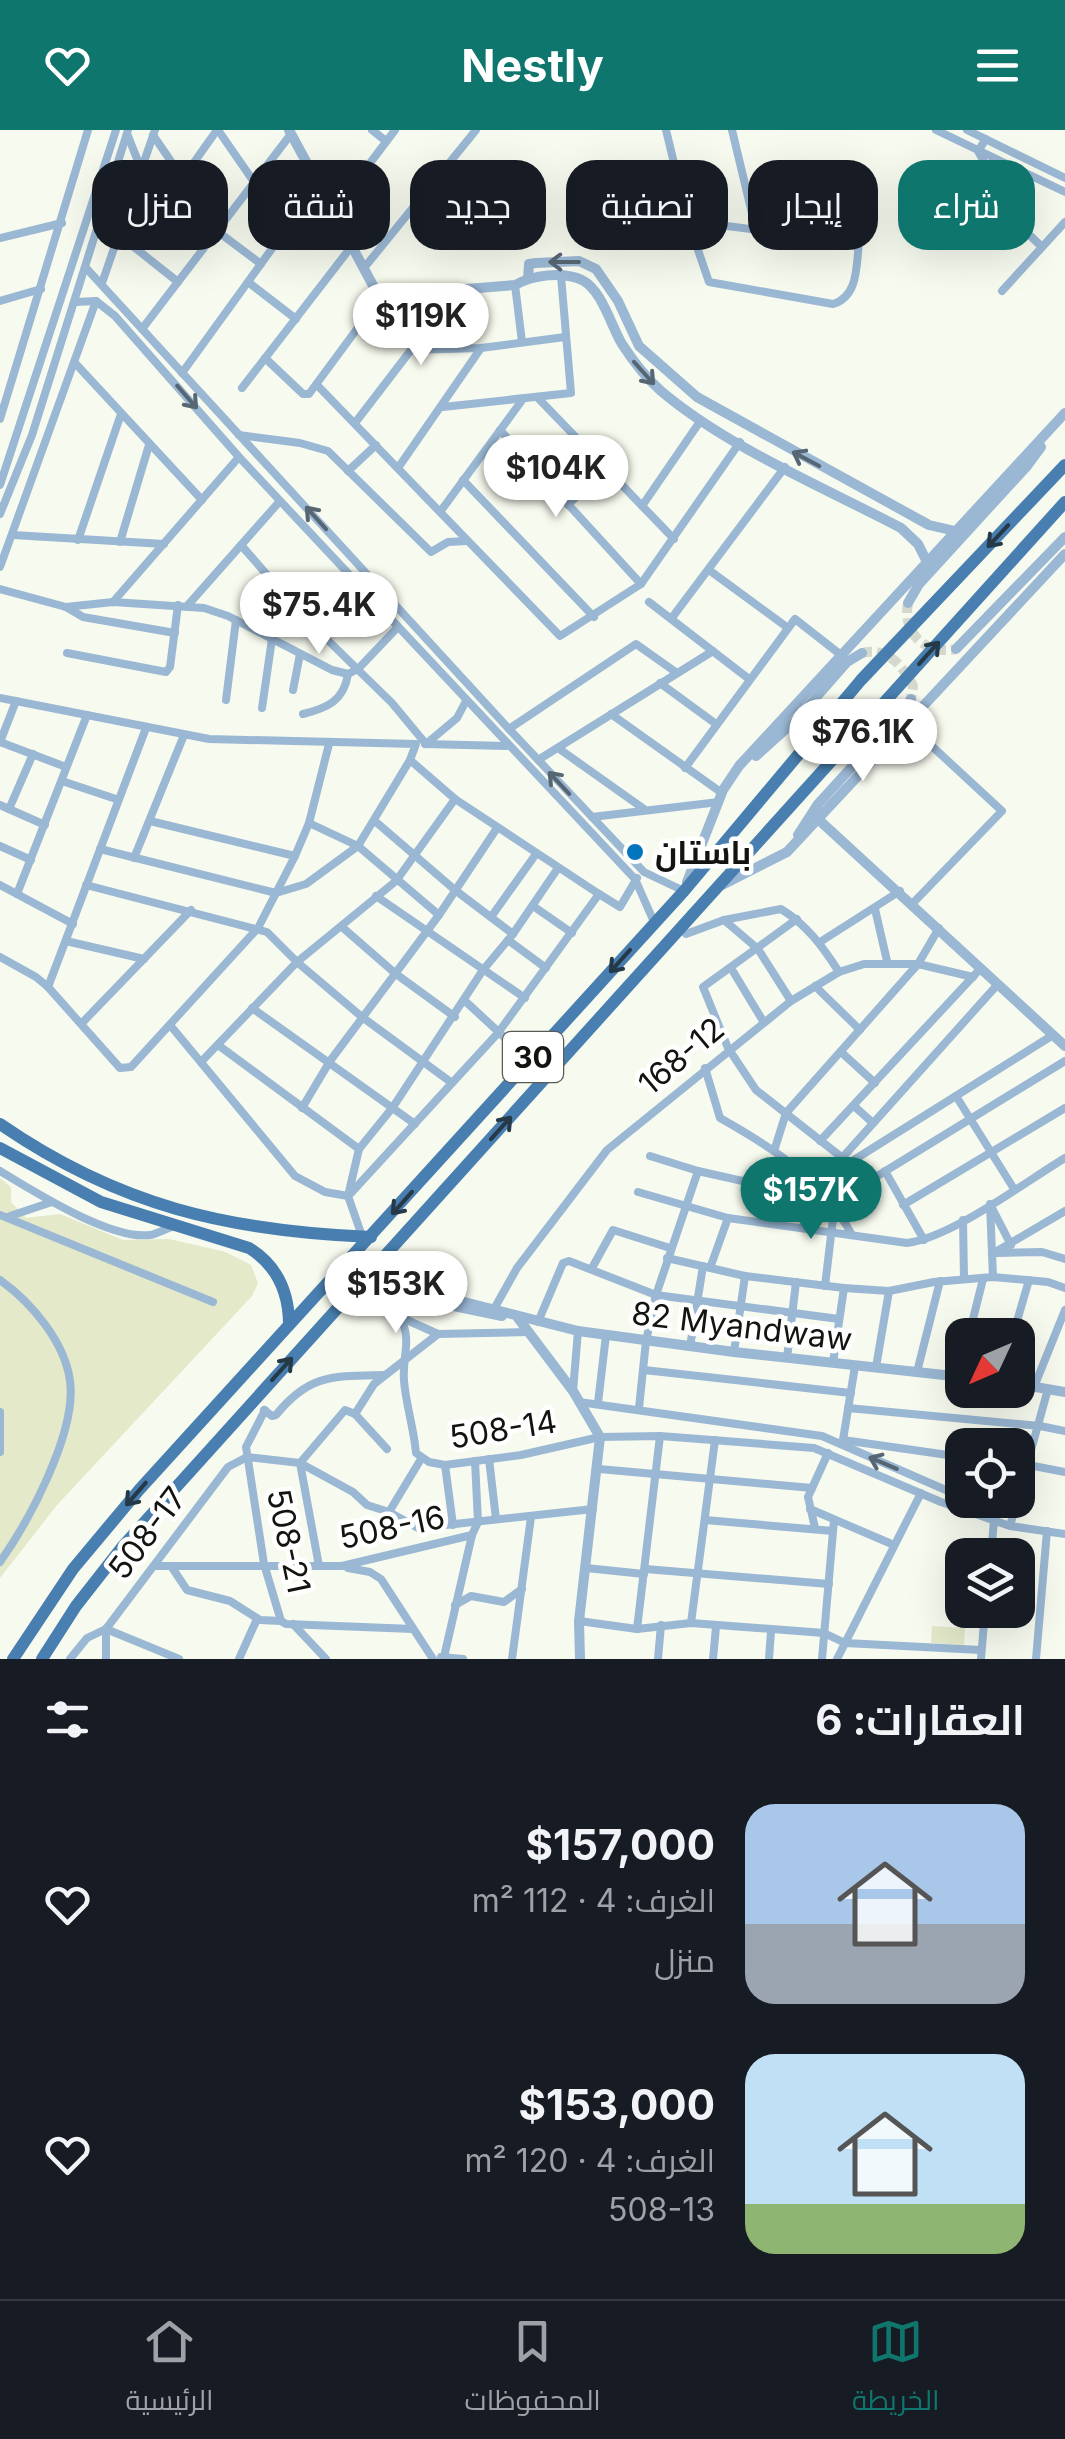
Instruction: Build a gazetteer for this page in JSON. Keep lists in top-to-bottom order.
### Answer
{
  "streets": {
    "main road": ["30"],
    "street": [
      "168-12",
      "82 Myandwaw",
      "508-14",
      "508-16",
      "508-17",
      "508-21"
    ]
  },
  "crossings": [
    ["508-16", "508-17"],
    ["508-16", "508-21"],
    ["508-17", "508-21"]
  ],
  "places": ["باستان"],
  "north": "bottom left",
  "page": {
    "header": "Nestly",
    "chip": [
      "شراء",
      "إيجار",
      "تصفية",
      "جديد",
      "شقة",
      "منزل"
    ],
    "price": [
      "$119K",
      "$104K",
      "$75.4K",
      "$76.1K",
      "$157K",
      "$153K"
    ],
    "heading": "العقارات: 6",
    "list": [
      {
        "name": "$157,000",
        "note": "الغرف: 4 · 112 m² · منزل"
      },
      {
        "name": "$153,000",
        "note": "الغرف: 4 · 120 m² · 508-13"
      }
    ],
    "tabs": ["الخريطة", "المحفوظات", "الرئيسية"]
  }
}
